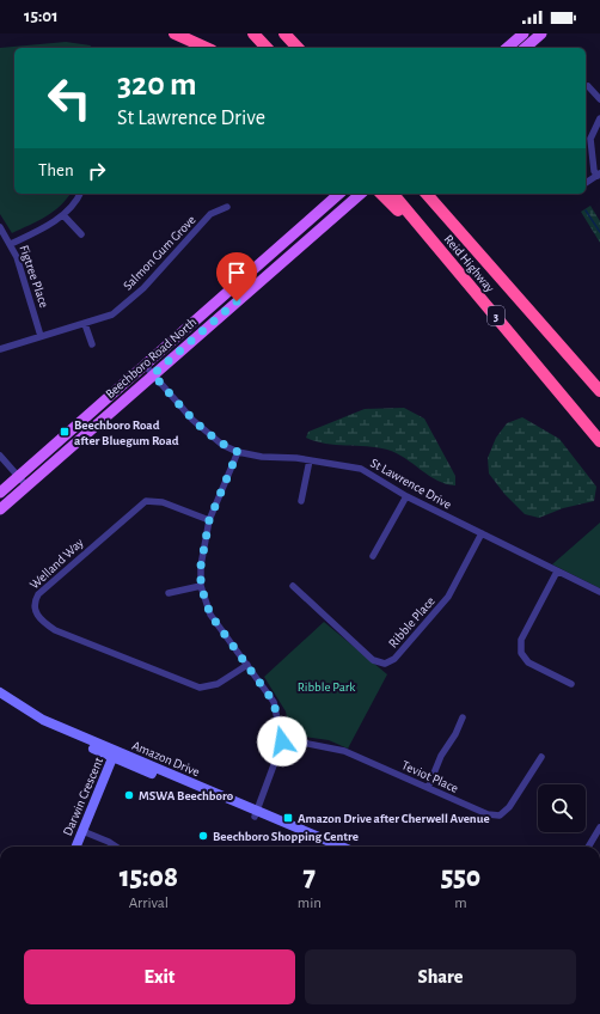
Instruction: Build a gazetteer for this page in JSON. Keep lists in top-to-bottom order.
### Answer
{
  "streets": {
    "highway": ["Reid Highway", "3"],
    "main road": ["Beechboro Road North"],
    "street": [
      "Salmon Gum Grove",
      "Figtree Place",
      "St Lawrence Drive",
      "Welland Way",
      "Ribble Place",
      "Amazon Drive",
      "Teviot Place",
      "Darwin Crescent"
    ]
  },
  "crossings": [
    ["Salmon Gum Grove", "Figtree Place"],
    ["Beechboro Road North", "St Lawrence Drive"],
    ["St Lawrence Drive", "Ribble Place"],
    ["Amazon Drive", "Darwin Crescent"]
  ],
  "parks": ["Ribble Park"],
  "places": {
    "transit": ["Beechboro Road after Bluegum Road", "Amazon Drive after Cherwell Avenue"],
    "other": ["MSWA Beechboro", "Beechboro Shopping Centre"]
  },
  "page": {
    "status": "15:01",
    "turn": ["320 m", "St Lawrence Drive"],
    "then": "Then",
    "eta": [
      "15:08",
      "Arrival",
      "7",
      "min",
      "550",
      "m"
    ],
    "buttons": ["Exit", "Share"]
  }
}
